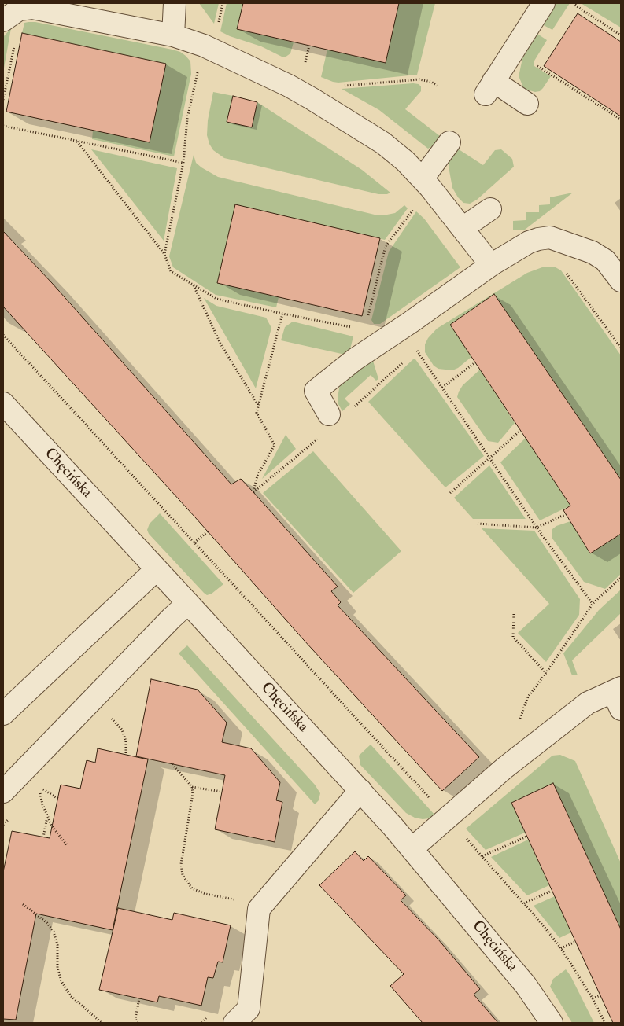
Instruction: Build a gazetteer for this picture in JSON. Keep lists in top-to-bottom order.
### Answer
{
  "streets": {
    "street": ["Chęcińska"]
  }
}
